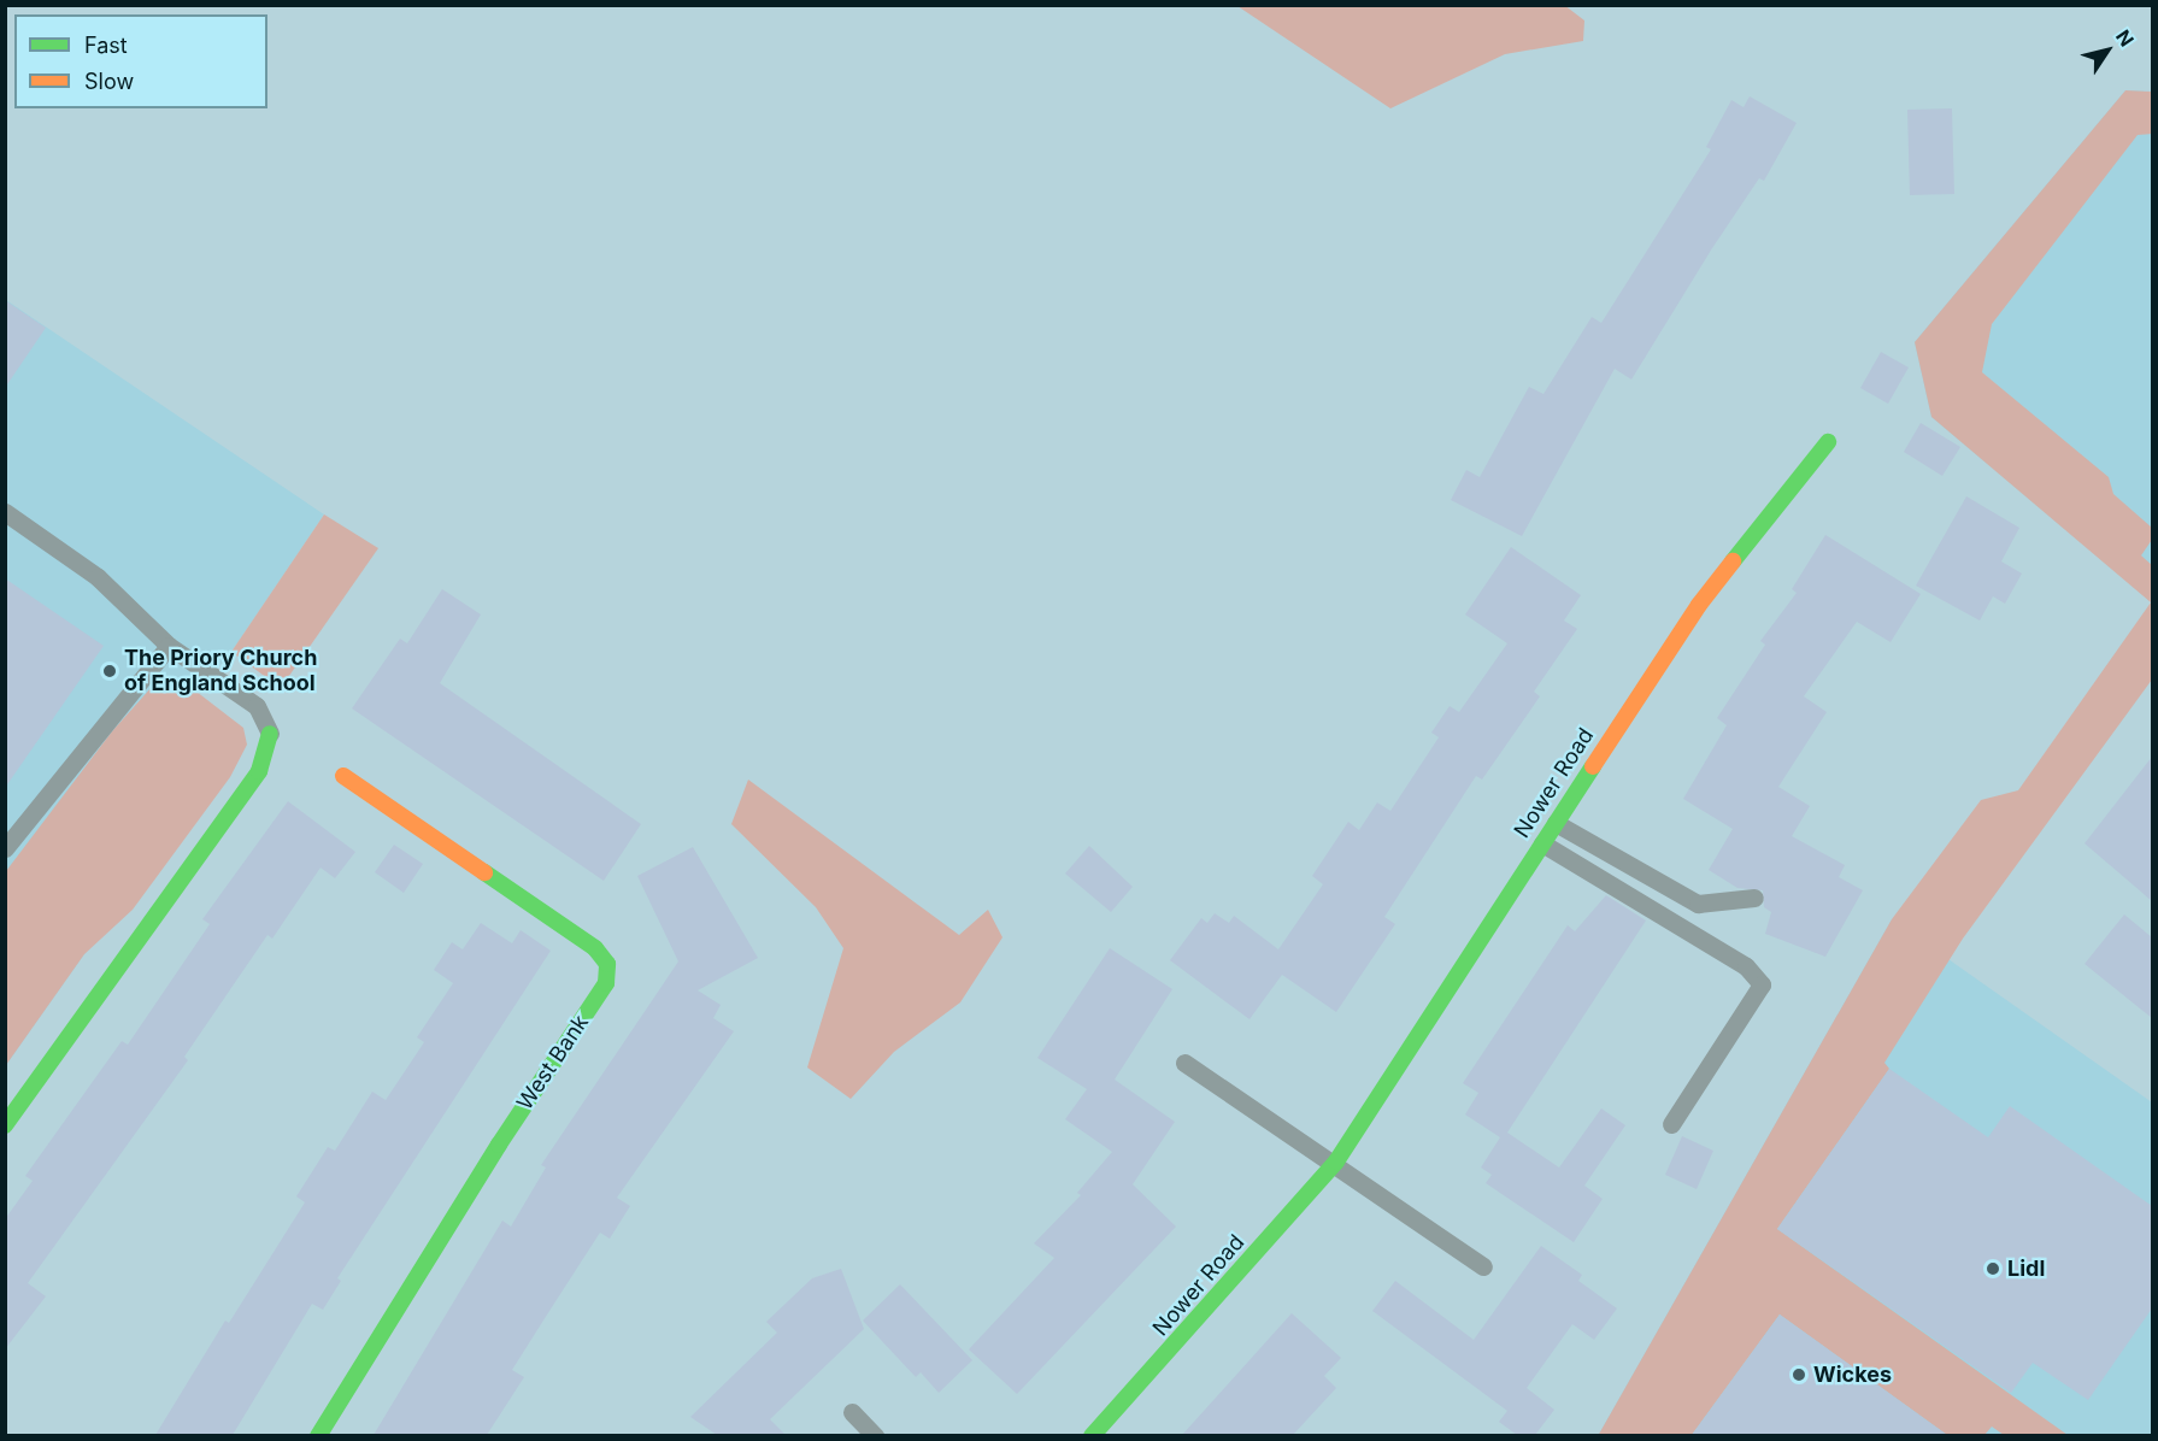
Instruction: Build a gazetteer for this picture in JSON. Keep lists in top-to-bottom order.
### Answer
{
  "streets": {
    "street": ["Nower Road", "West Bank"]
  },
  "places": ["The Priory Church of England School", "Lidl", "Wickes"],
  "legend": ["Fast", "Slow"],
  "north": "top right"
}
